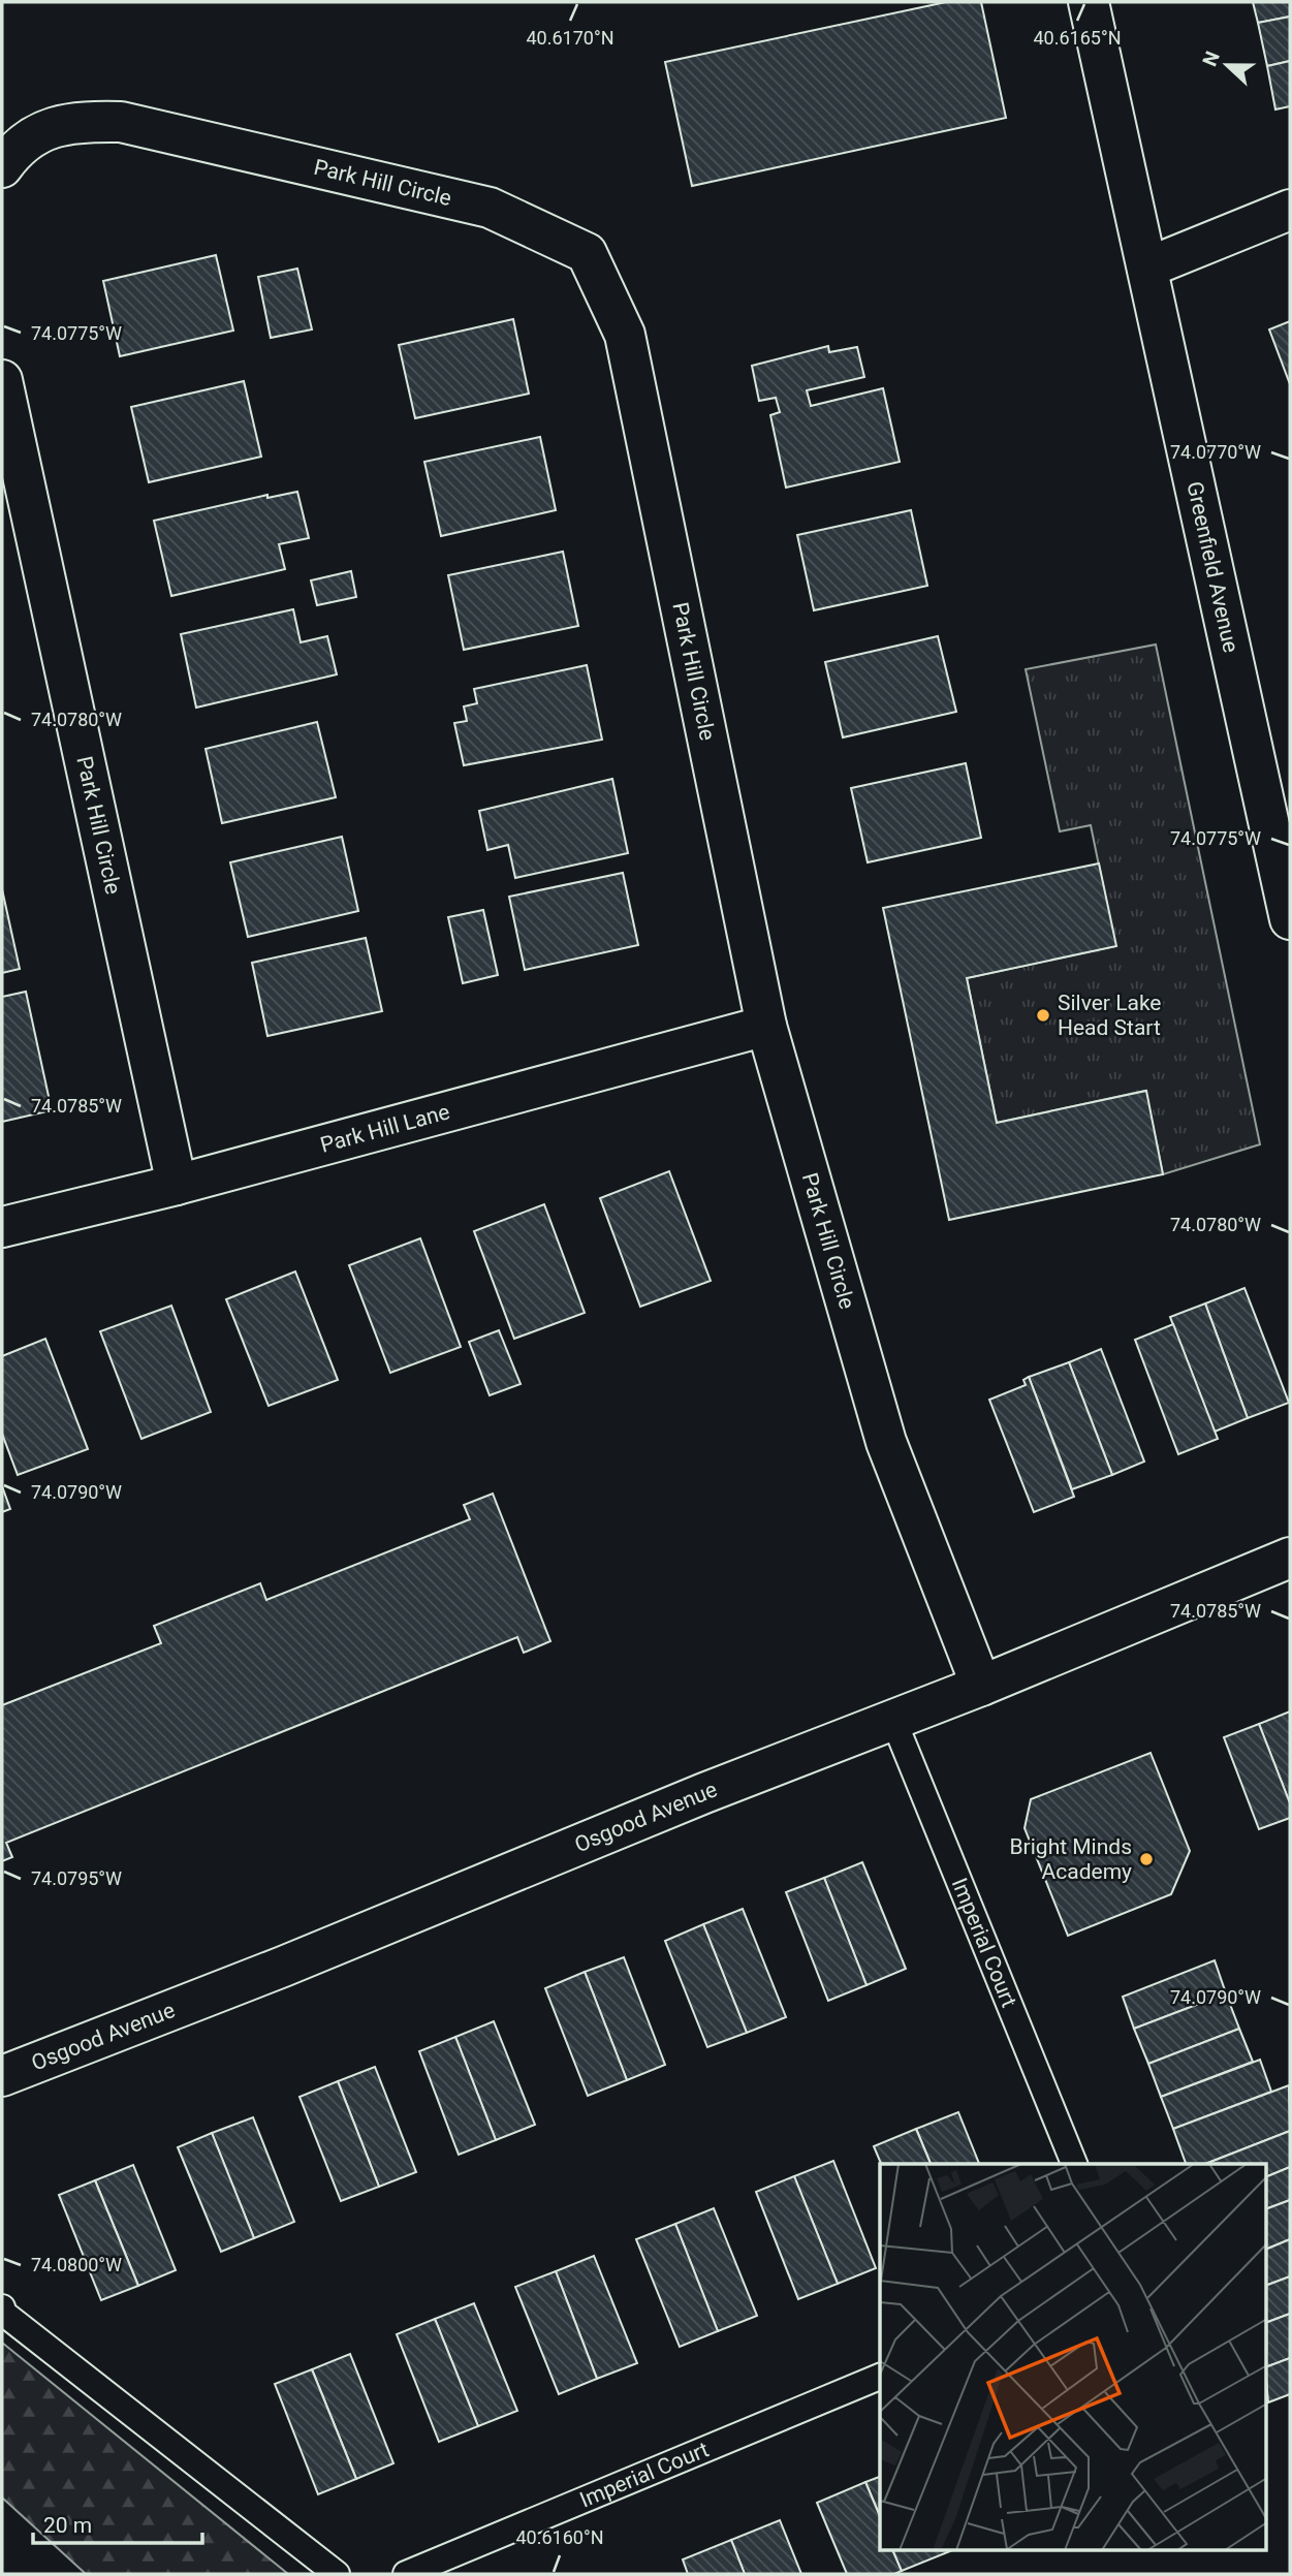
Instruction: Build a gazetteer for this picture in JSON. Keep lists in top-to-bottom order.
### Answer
{
  "streets": {
    "street": [
      "Park Hill Circle",
      "Greenfield Avenue",
      "Park Hill Lane",
      "Osgood Avenue"
    ],
    "lane": ["Imperial Court"]
  },
  "crossings": [
    ["Park Hill Circle", "Park Hill Lane"],
    ["Park Hill Circle", "Osgood Avenue"],
    ["Osgood Avenue", "Imperial Court"]
  ],
  "places": ["Silver Lake Head Start", "Bright Minds Academy"],
  "scale_bar": "20 m",
  "north": "left",
  "coordinates": [
    "40.6170°N",
    "40.6165°N",
    "74.0775°W",
    "74.0770°W",
    "74.0780°W",
    "74.0785°W",
    "74.0790°W",
    "74.0795°W",
    "74.0800°W",
    "40.6160°N"
  ]
}
